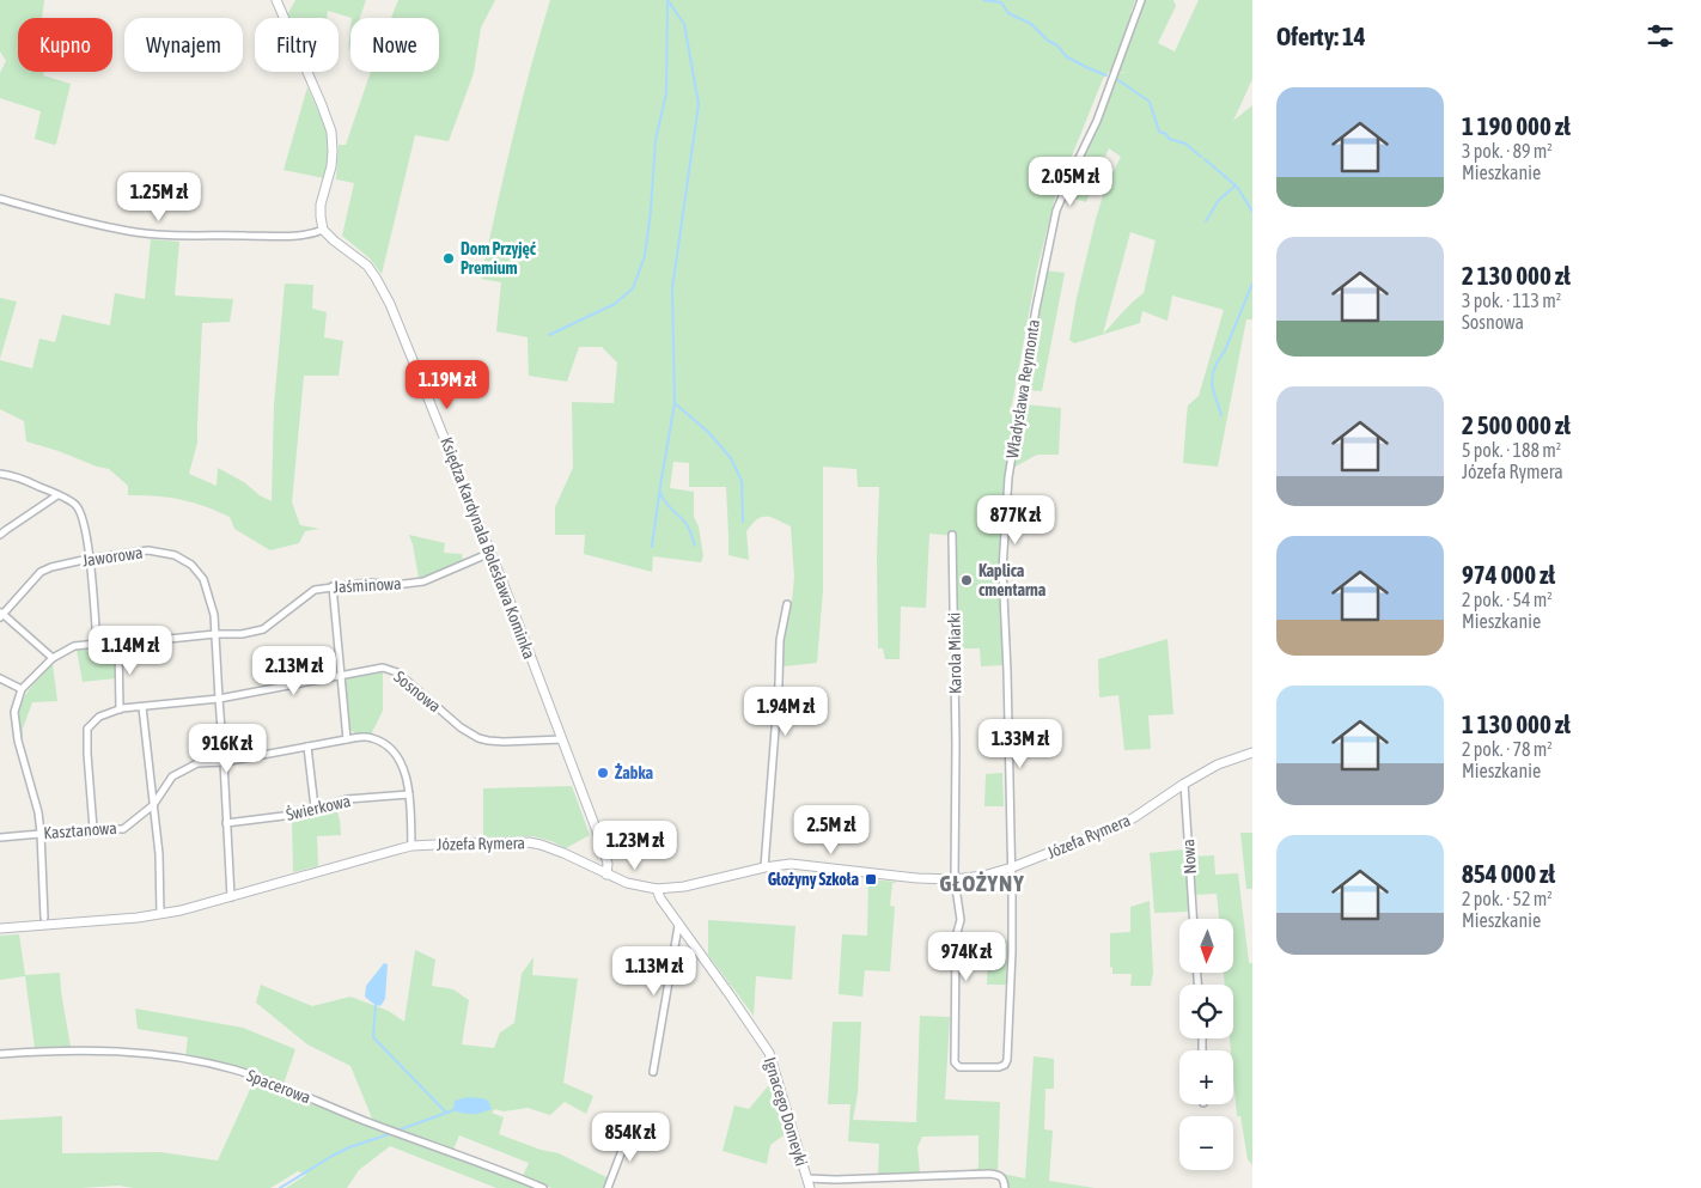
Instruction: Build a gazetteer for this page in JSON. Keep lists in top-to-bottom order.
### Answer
{
  "streets": {
    "street": [
      "Władysława Reymonta",
      "Księdza Kardynała Bolesława Kominka",
      "Jaworowa",
      "Jaśminowa",
      "Karola Miarki",
      "Sosnowa",
      "Świerkowa",
      "Kasztanowa",
      "Józefa Rymera",
      "Nowa",
      "Spacerowa",
      "Ignacego Domeyki"
    ]
  },
  "crossings": [
    ["Władysława Reymonta", "Karola Miarki"],
    ["Władysława Reymonta", "Józefa Rymera"],
    ["Księdza Kardynała Bolesława Kominka", "Jaśminowa"],
    ["Księdza Kardynała Bolesława Kominka", "Sosnowa"],
    ["Księdza Kardynała Bolesława Kominka", "Józefa Rymera"],
    ["Jaworowa", "Jaśminowa"],
    ["Jaworowa", "Sosnowa"],
    ["Jaworowa", "Świerkowa"],
    ["Jaworowa", "Kasztanowa"],
    ["Jaworowa", "Józefa Rymera"],
    ["Karola Miarki", "Józefa Rymera"],
    ["Sosnowa", "Kasztanowa"],
    ["Świerkowa", "Kasztanowa"],
    ["Kasztanowa", "Józefa Rymera"],
    ["Józefa Rymera", "Nowa"],
    ["Józefa Rymera", "Ignacego Domeyki"]
  ],
  "districts": ["GŁOŻYNY"],
  "places": {
    "other": ["Dom Przyjęć Premium", "Kaplica cmentarna", "Żabka"],
    "transit": ["Głożyny Szkoła"]
  },
  "north": "bottom",
  "page": {
    "heading": "Oferty: 14",
    "chip": [
      "Kupno",
      "Wynajem",
      "Filtry",
      "Nowe"
    ],
    "list": [
      {
        "name": "1 190 000 zł",
        "note": "3 pok. · 89 m² · Mieszkanie"
      },
      {
        "name": "2 130 000 zł",
        "note": "3 pok. · 113 m² · Sosnowa"
      },
      {
        "name": "2 500 000 zł",
        "note": "5 pok. · 188 m² · Józefa Rymera"
      },
      {
        "name": "974 000 zł",
        "note": "2 pok. · 54 m² · Mieszkanie"
      },
      {
        "name": "1 130 000 zł",
        "note": "2 pok. · 78 m² · Mieszkanie"
      },
      {
        "name": "854 000 zł",
        "note": "2 pok. · 52 m² · Mieszkanie"
      }
    ],
    "price": [
      "2.05M zł",
      "1.25M zł",
      "1.19M zł",
      "877K zł",
      "1.14M zł",
      "2.13M zł",
      "1.94M zł",
      "1.33M zł",
      "916K zł",
      "2.5M zł",
      "1.23M zł",
      "974K zł",
      "1.13M zł",
      "854K zł"
    ],
    "map_buttons": ["+", "−"]
  }
}
